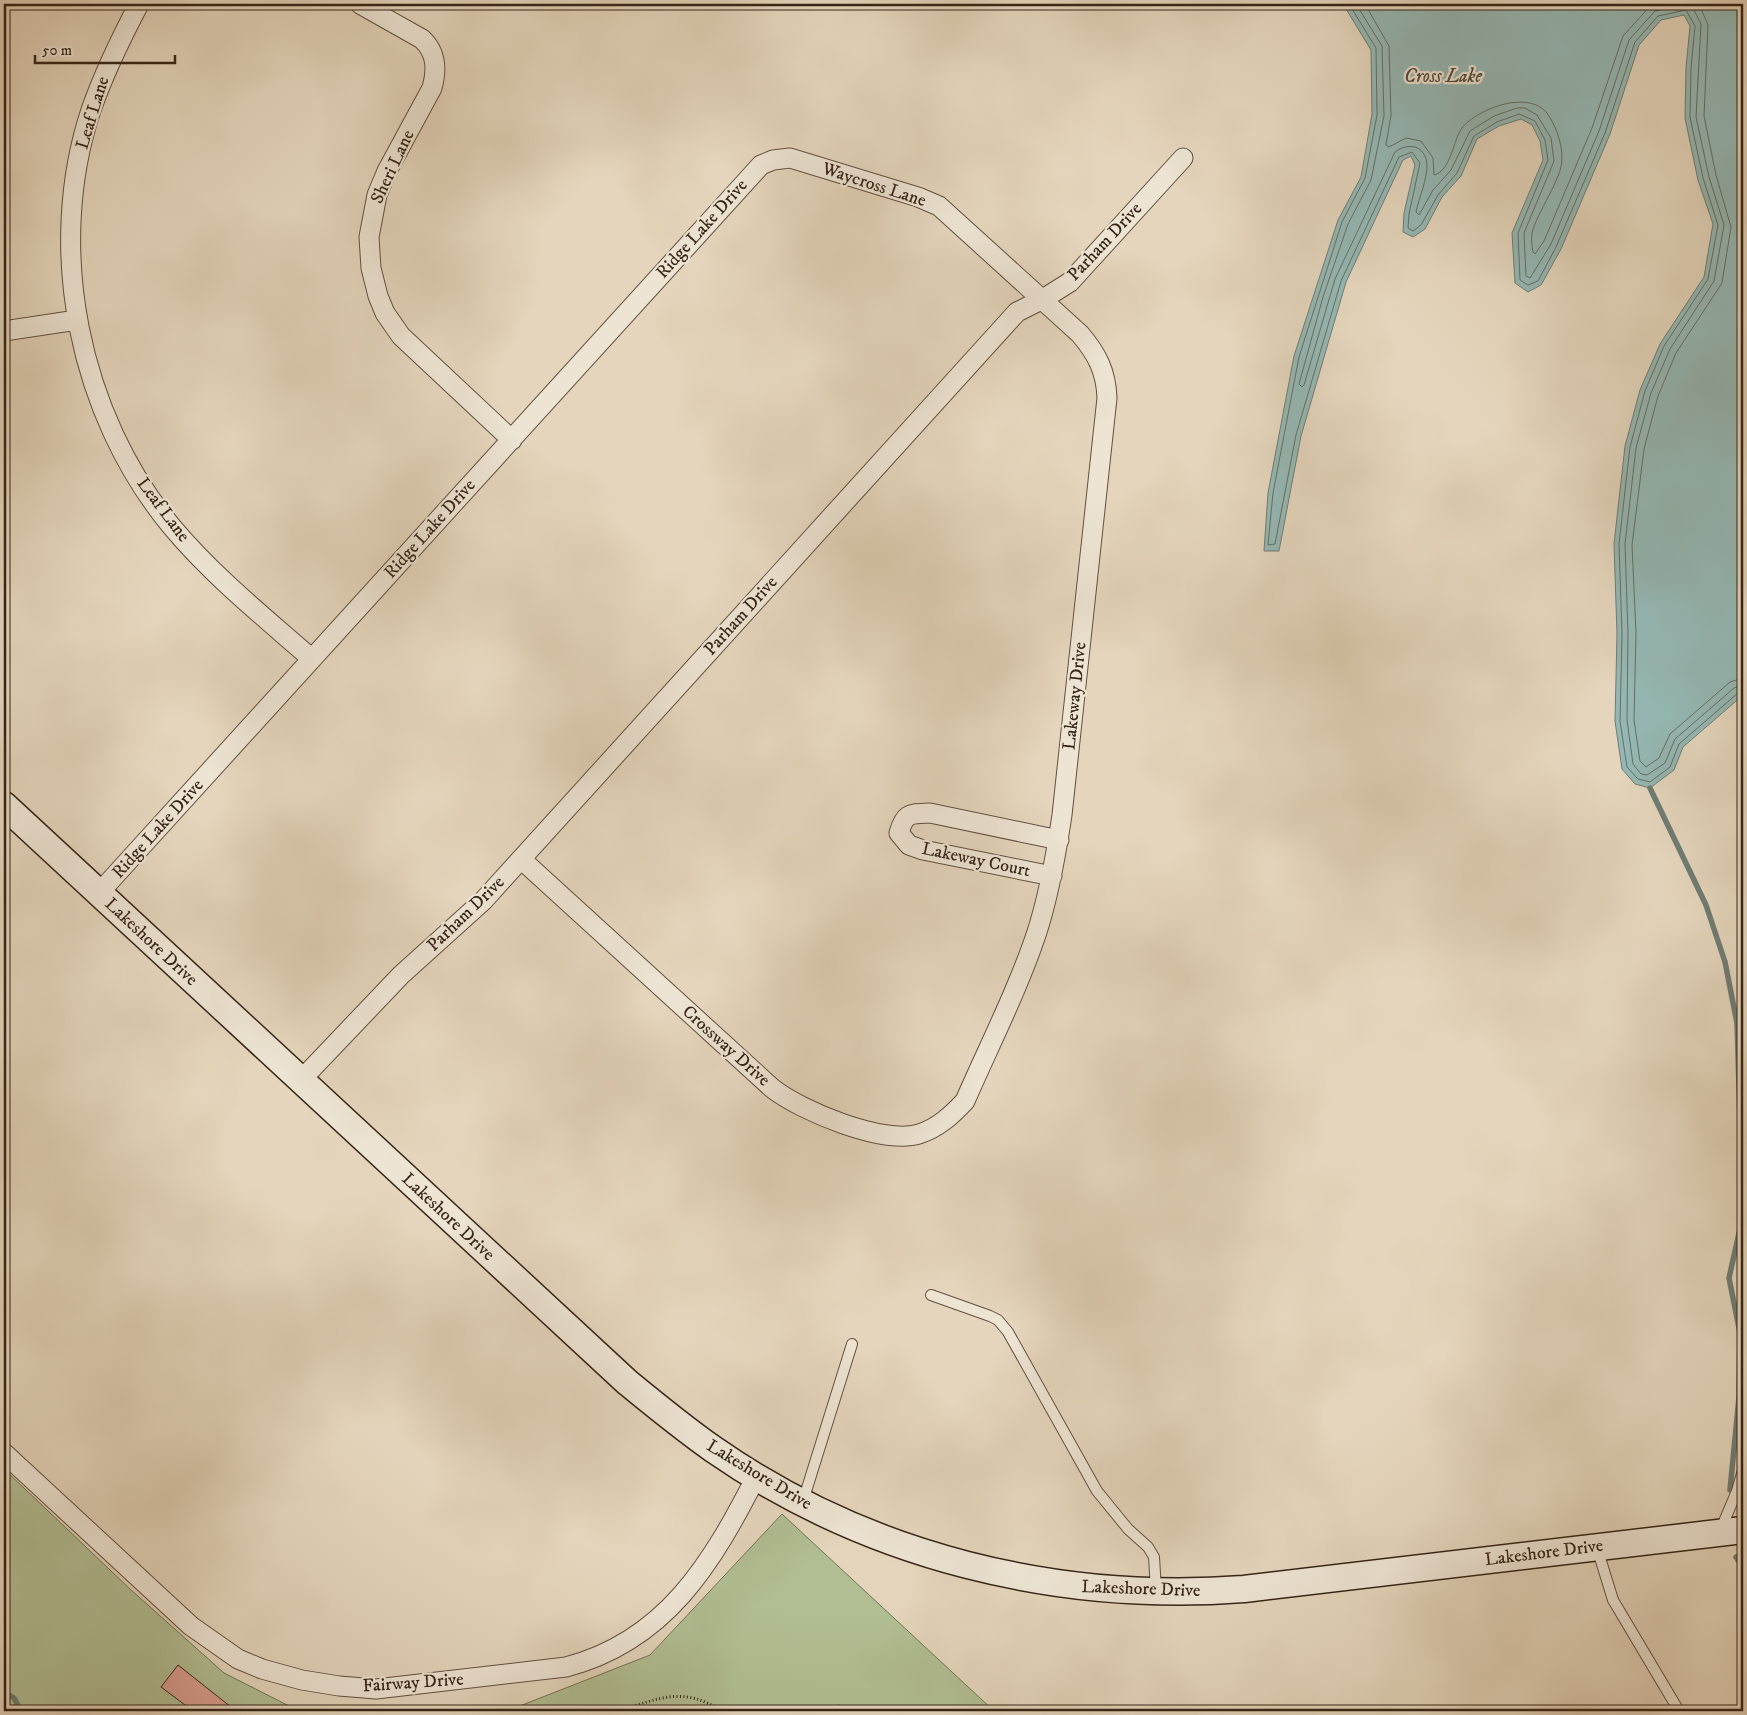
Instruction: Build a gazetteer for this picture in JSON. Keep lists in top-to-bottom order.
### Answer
{
  "streets": {
    "main road": ["Lakeshore Drive"],
    "street": [
      "Leaf Lane",
      "Sheri Lane",
      "Waycross Lane",
      "Ridge Lake Drive",
      "Parham Drive",
      "Lakeway Drive",
      "Lakeway Court",
      "Crossway Drive",
      "Fairway Drive"
    ]
  },
  "crossings": [
    ["Leaf Lane", "Ridge Lake Drive"],
    ["Sheri Lane", "Ridge Lake Drive"],
    ["Waycross Lane", "Ridge Lake Drive"],
    ["Waycross Lane", "Parham Drive"],
    ["Waycross Lane", "Lakeway Drive"],
    ["Ridge Lake Drive", "Lakeshore Drive"],
    ["Parham Drive", "Lakeway Drive"],
    ["Parham Drive", "Lakeshore Drive"],
    ["Parham Drive", "Crossway Drive"],
    ["Lakeway Drive", "Lakeway Court"],
    ["Lakeway Drive", "Crossway Drive"],
    ["Lakeshore Drive", "Fairway Drive"]
  ],
  "water": ["Cross Lake"],
  "scale_bar": "50 m"
}
